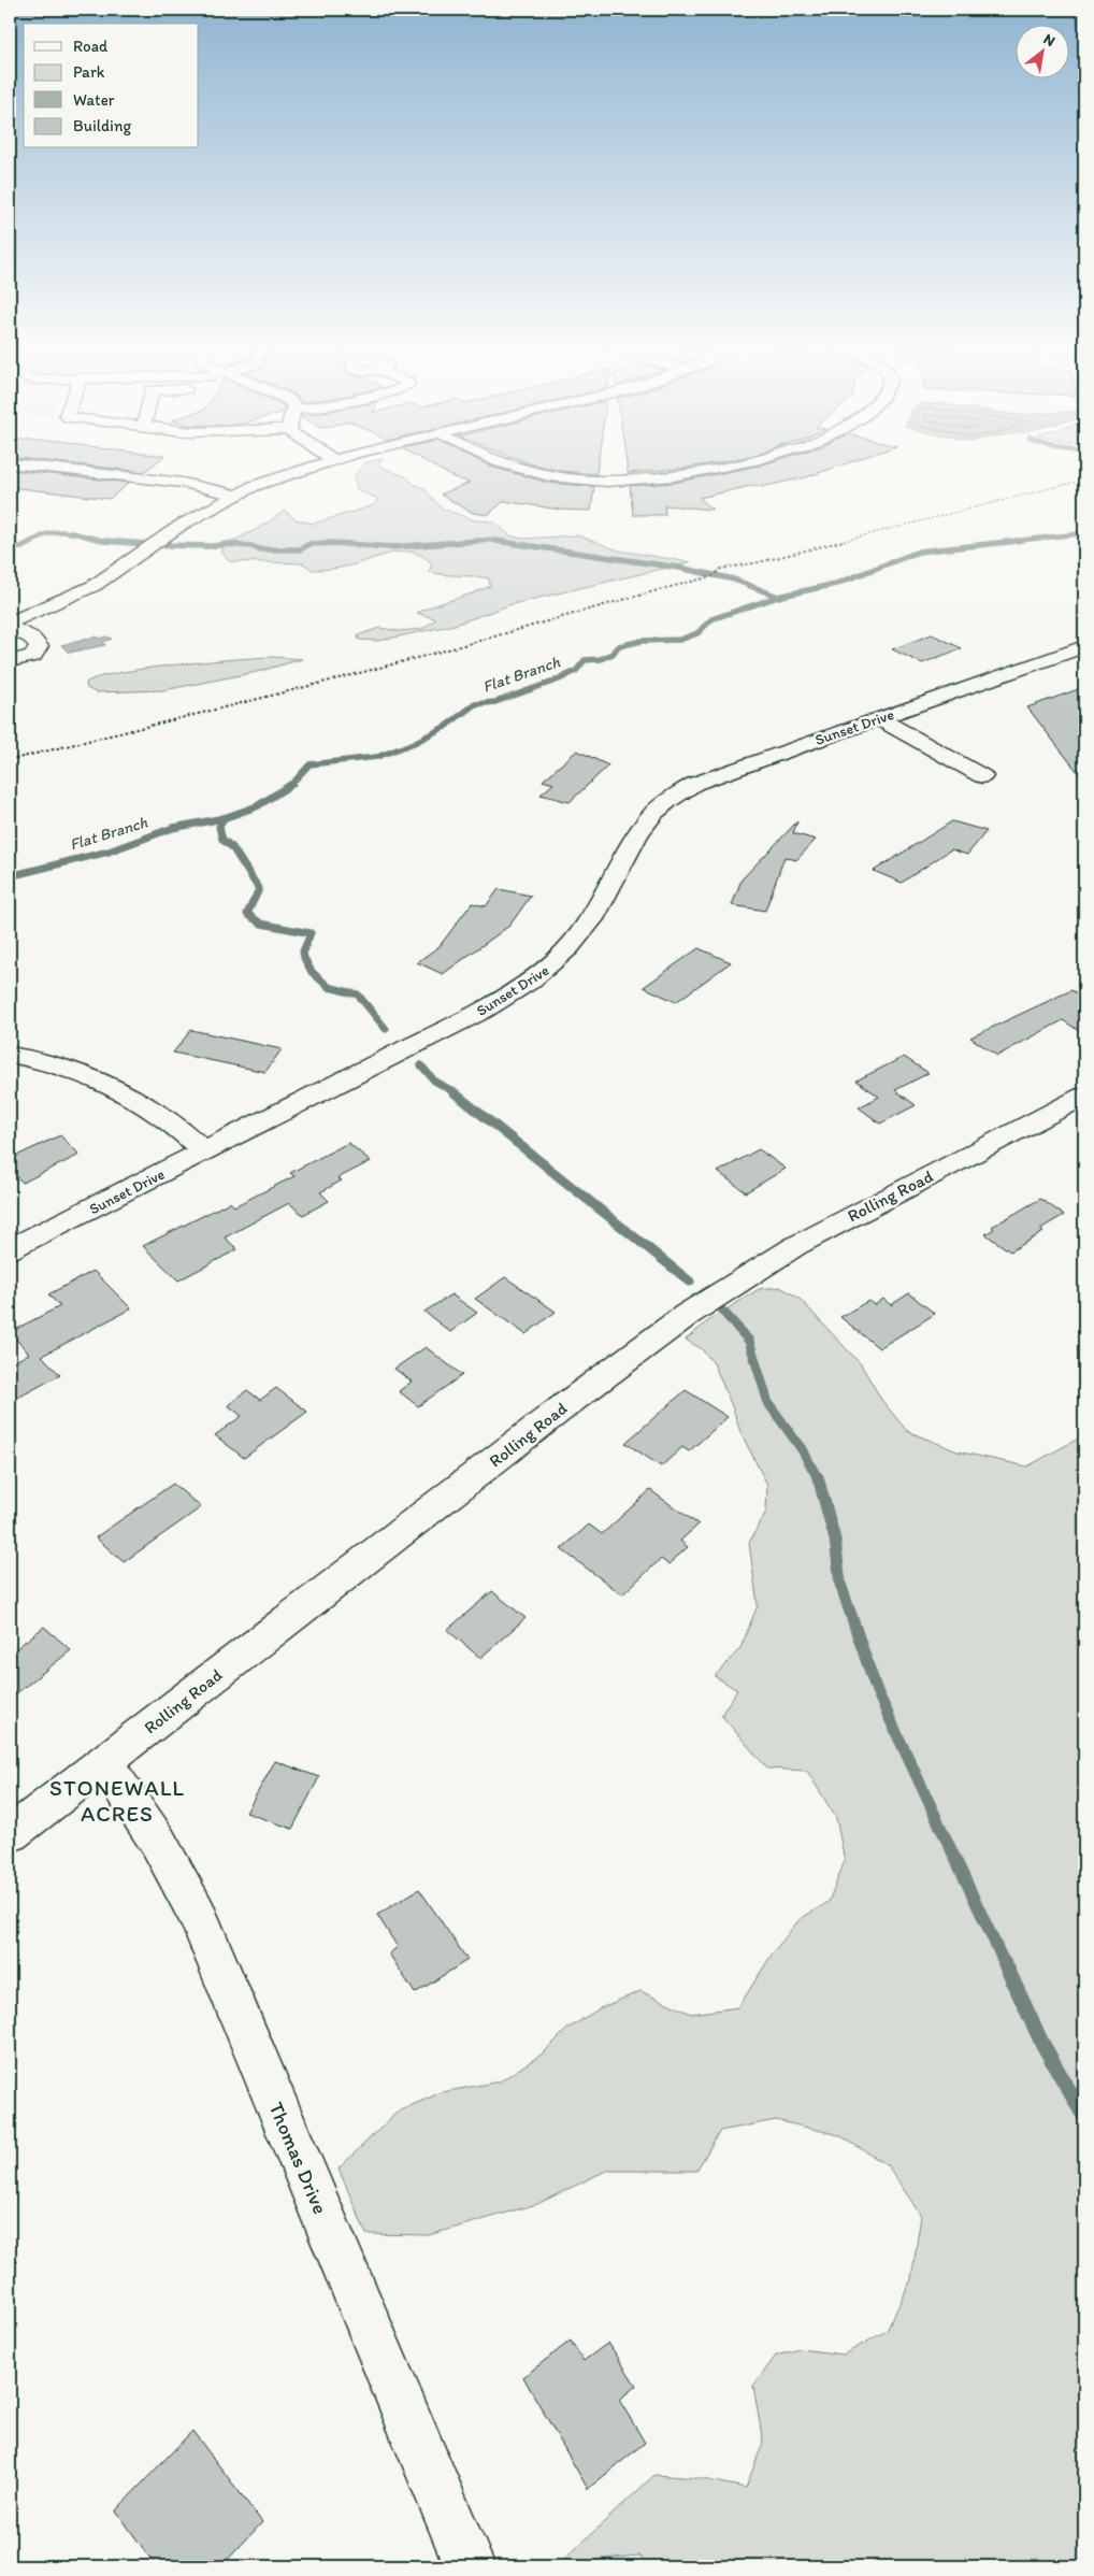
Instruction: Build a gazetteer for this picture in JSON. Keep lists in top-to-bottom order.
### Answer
{
  "streets": {
    "street": ["Sunset Drive", "Rolling Road", "Thomas Drive"]
  },
  "crossings": [
    ["Rolling Road", "Thomas Drive"]
  ],
  "districts": ["STONEWALL ACRES"],
  "water": ["Flat Branch"],
  "legend": [
    "Road",
    "Park",
    "Water",
    "Building"
  ],
  "north": "top right"
}
